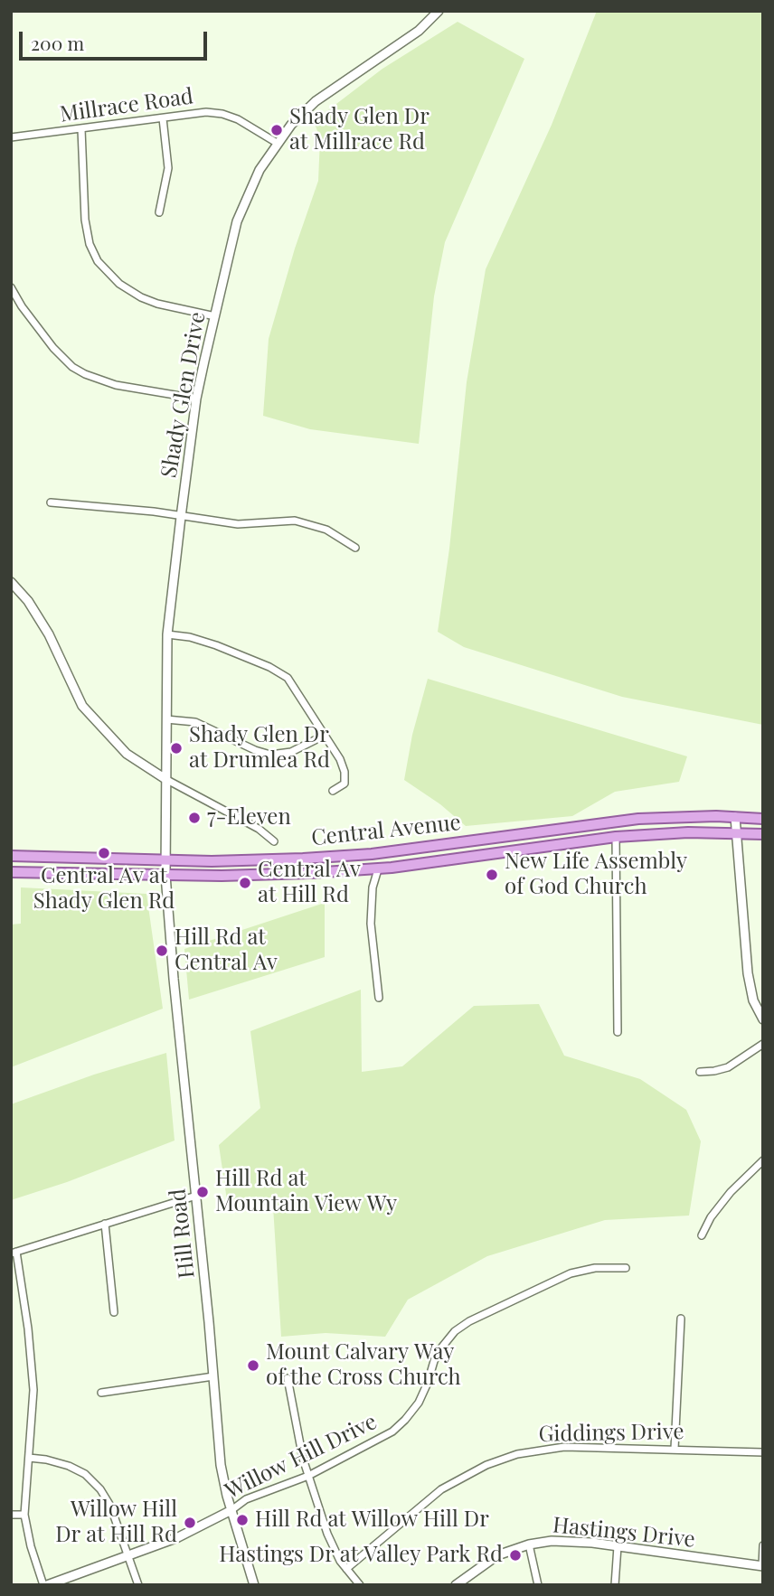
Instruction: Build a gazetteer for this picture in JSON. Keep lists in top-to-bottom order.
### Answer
{
  "streets": {
    "main road": ["Central Avenue"],
    "street": [
      "Millrace Road",
      "Shady Glen Drive",
      "Hill Road",
      "Giddings Drive",
      "Willow Hill Drive",
      "Hastings Drive"
    ]
  },
  "crossings": [
    ["Millrace Road", "Shady Glen Drive"],
    ["Shady Glen Drive", "Central Avenue"],
    ["Shady Glen Drive", "Hill Road"],
    ["Central Avenue", "Hill Road"],
    ["Hill Road", "Willow Hill Drive"]
  ],
  "places": [
    "Shady Glen Dr at Millrace Rd",
    "Shady Glen Dr at Drumlea Rd",
    "7-Eleven",
    "Central Av at Shady Glen Rd",
    "New Life Assembly of God Church",
    "Central Av at Hill Rd",
    "Hill Rd at Central Av",
    "Hill Rd at Mountain View Wy",
    "Mount Calvary Way of the Cross Church",
    "Hill Rd at Willow Hill Dr",
    "Willow Hill Dr at Hill Rd",
    "Hastings Dr at Valley Park Rd"
  ],
  "scale_bar": "200 m"
}
